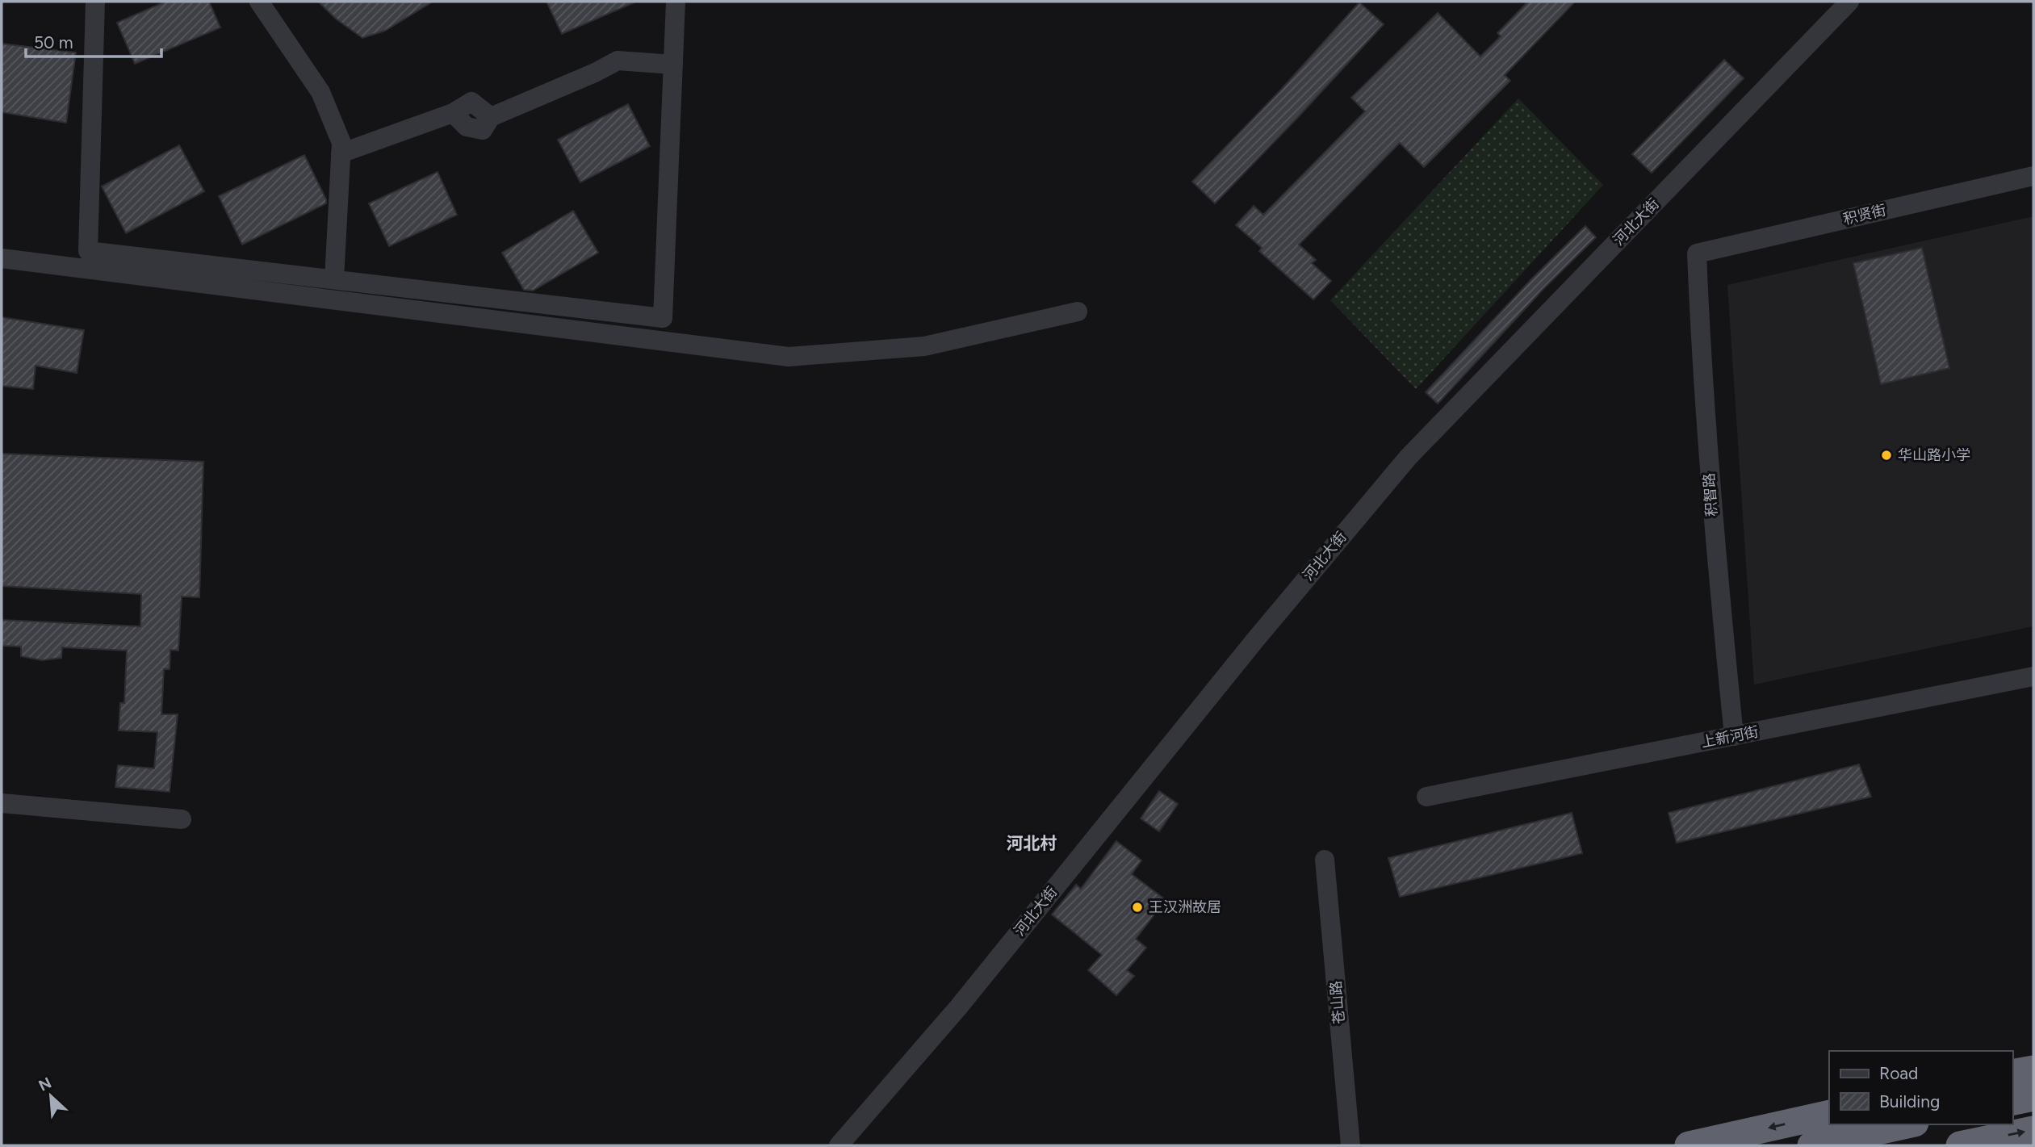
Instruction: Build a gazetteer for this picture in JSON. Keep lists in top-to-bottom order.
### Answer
{
  "streets": {
    "street": [
      "积贤街",
      "河北大街",
      "积智路",
      "上新河街",
      "苍山路"
    ]
  },
  "crossings": [
    ["积贤街", "积智路"],
    ["积智路", "上新河街"]
  ],
  "districts": ["河北村"],
  "places": ["华山路小学", "王汉洲故居"],
  "legend": ["Road", "Building"],
  "scale_bar": "50 m",
  "north": "top left"
}
